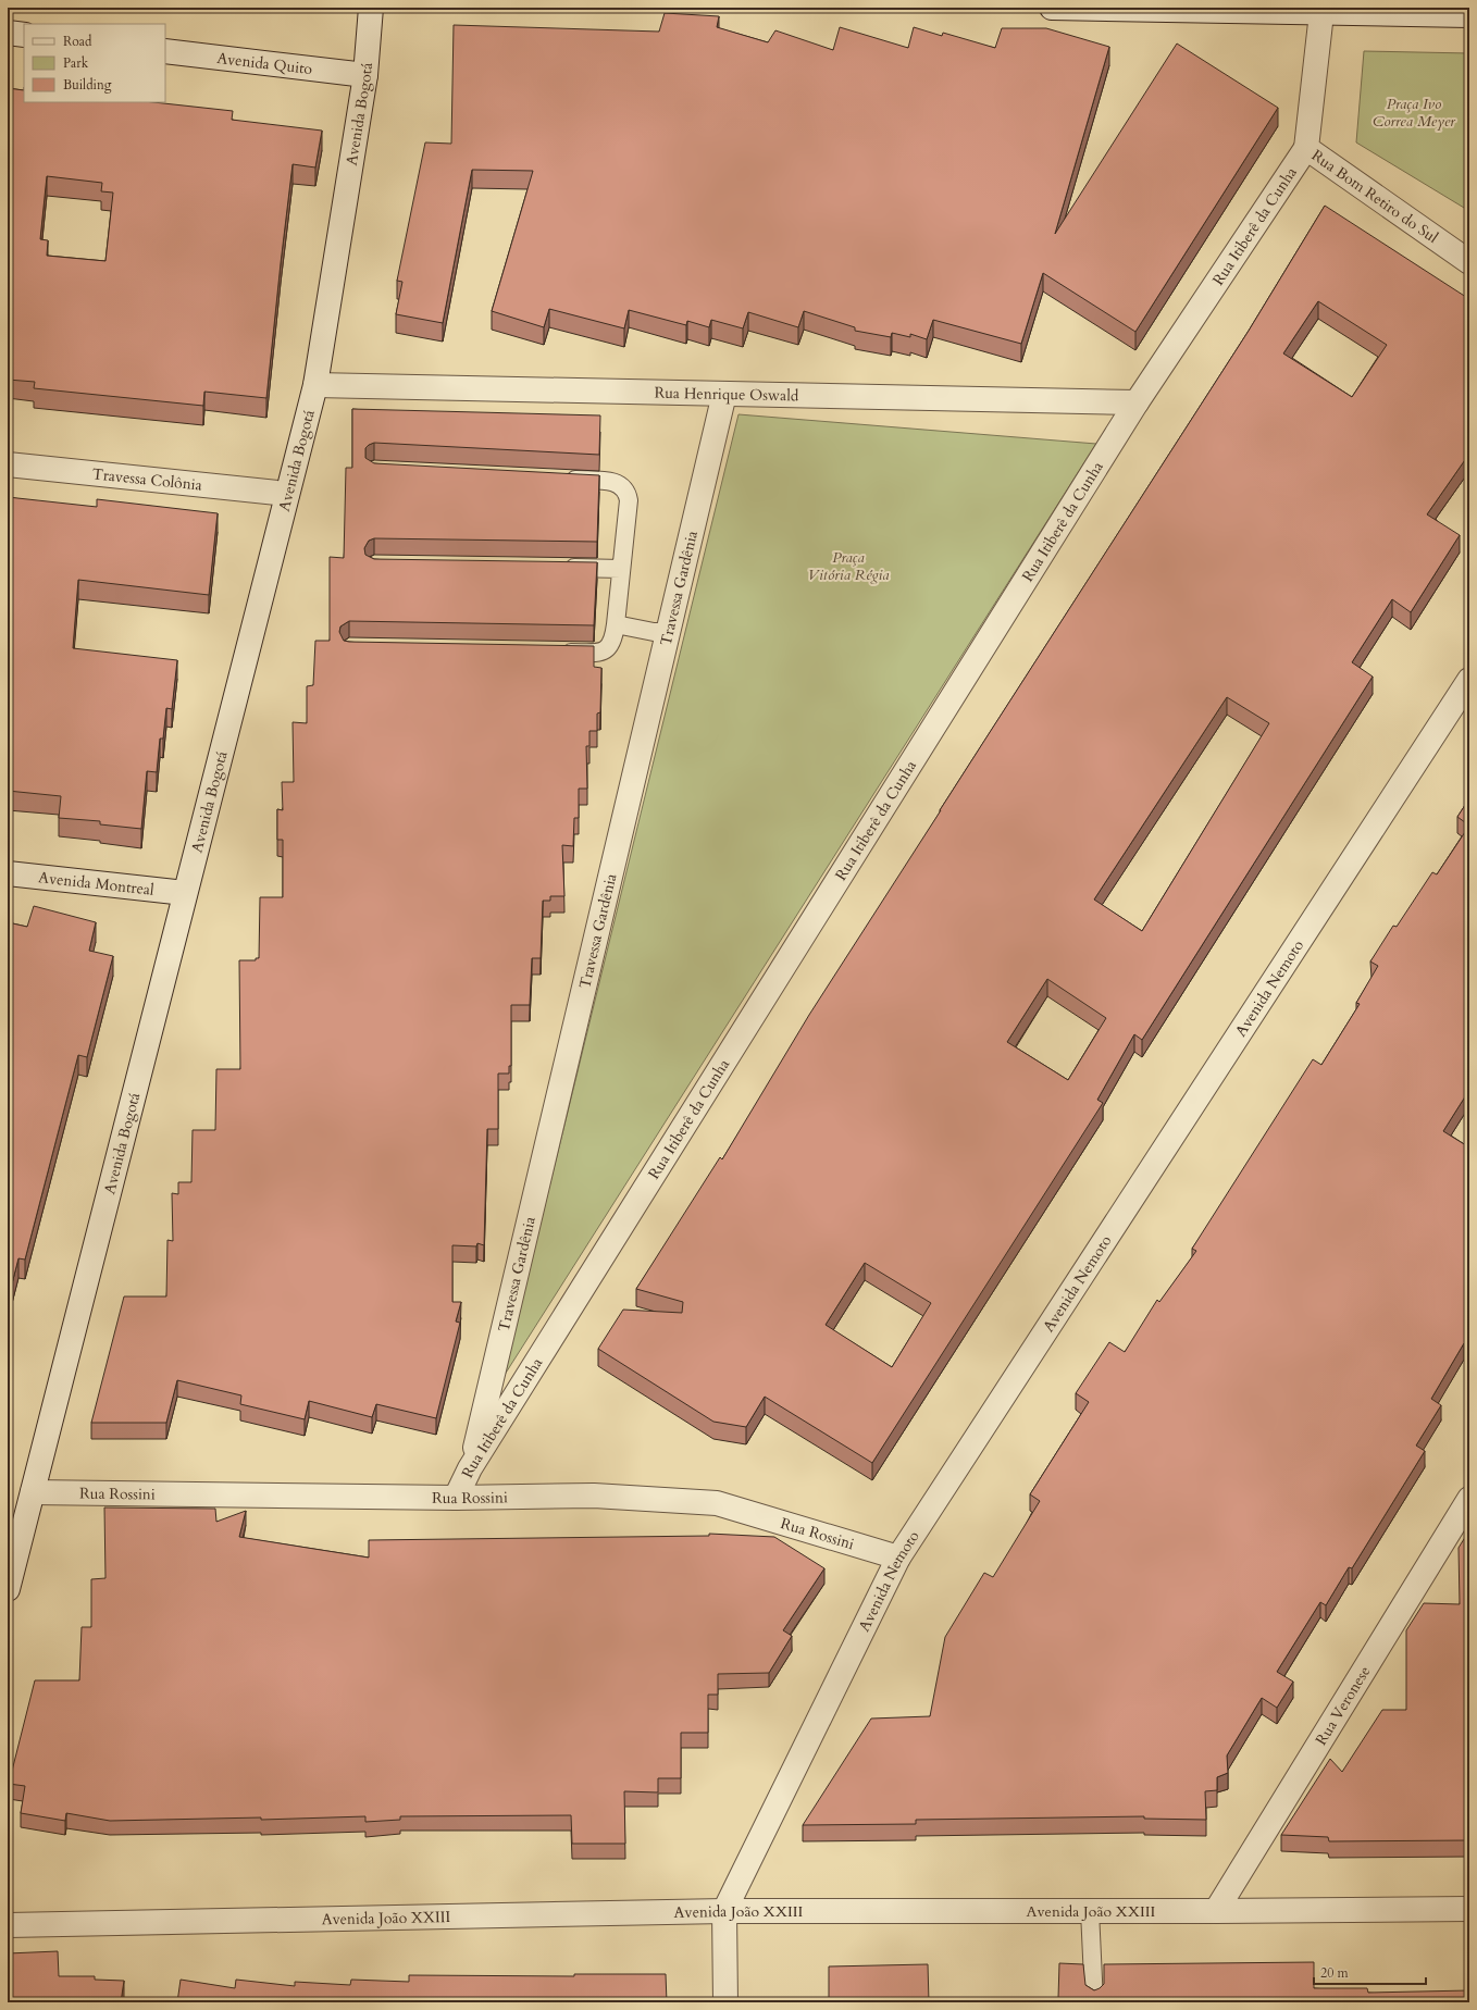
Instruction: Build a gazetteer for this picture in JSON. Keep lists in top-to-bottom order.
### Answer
{
  "streets": {
    "street": [
      "Avenida Quito",
      "Avenida Bogotá",
      "Rua Bom Retiro do Sul",
      "Rua Itiberê da Cunha",
      "Rua Henrique Oswald",
      "Travessa Colônia",
      "Travessa Gardênia",
      "Avenida Montreal",
      "Avenida Nemoto",
      "Rua Rossini",
      "Rua Veronese",
      "Avenida João XXIII"
    ]
  },
  "crossings": [
    ["Avenida Quito", "Avenida Bogotá"],
    ["Avenida Bogotá", "Rua Henrique Oswald"],
    ["Avenida Bogotá", "Travessa Colônia"],
    ["Avenida Bogotá", "Avenida Montreal"],
    ["Avenida Bogotá", "Rua Rossini"],
    ["Rua Bom Retiro do Sul", "Rua Itiberê da Cunha"],
    ["Rua Itiberê da Cunha", "Rua Henrique Oswald"],
    ["Rua Itiberê da Cunha", "Travessa Gardênia"],
    ["Rua Itiberê da Cunha", "Rua Rossini"],
    ["Rua Henrique Oswald", "Travessa Gardênia"],
    ["Avenida Nemoto", "Rua Rossini"],
    ["Avenida Nemoto", "Avenida João XXIII"],
    ["Rua Veronese", "Avenida João XXIII"]
  ],
  "parks": ["Praça Ivo Correa Meyer", "Praça Vitória Régia"],
  "legend": ["Road", "Park", "Building"],
  "scale_bar": "20 m"
}
